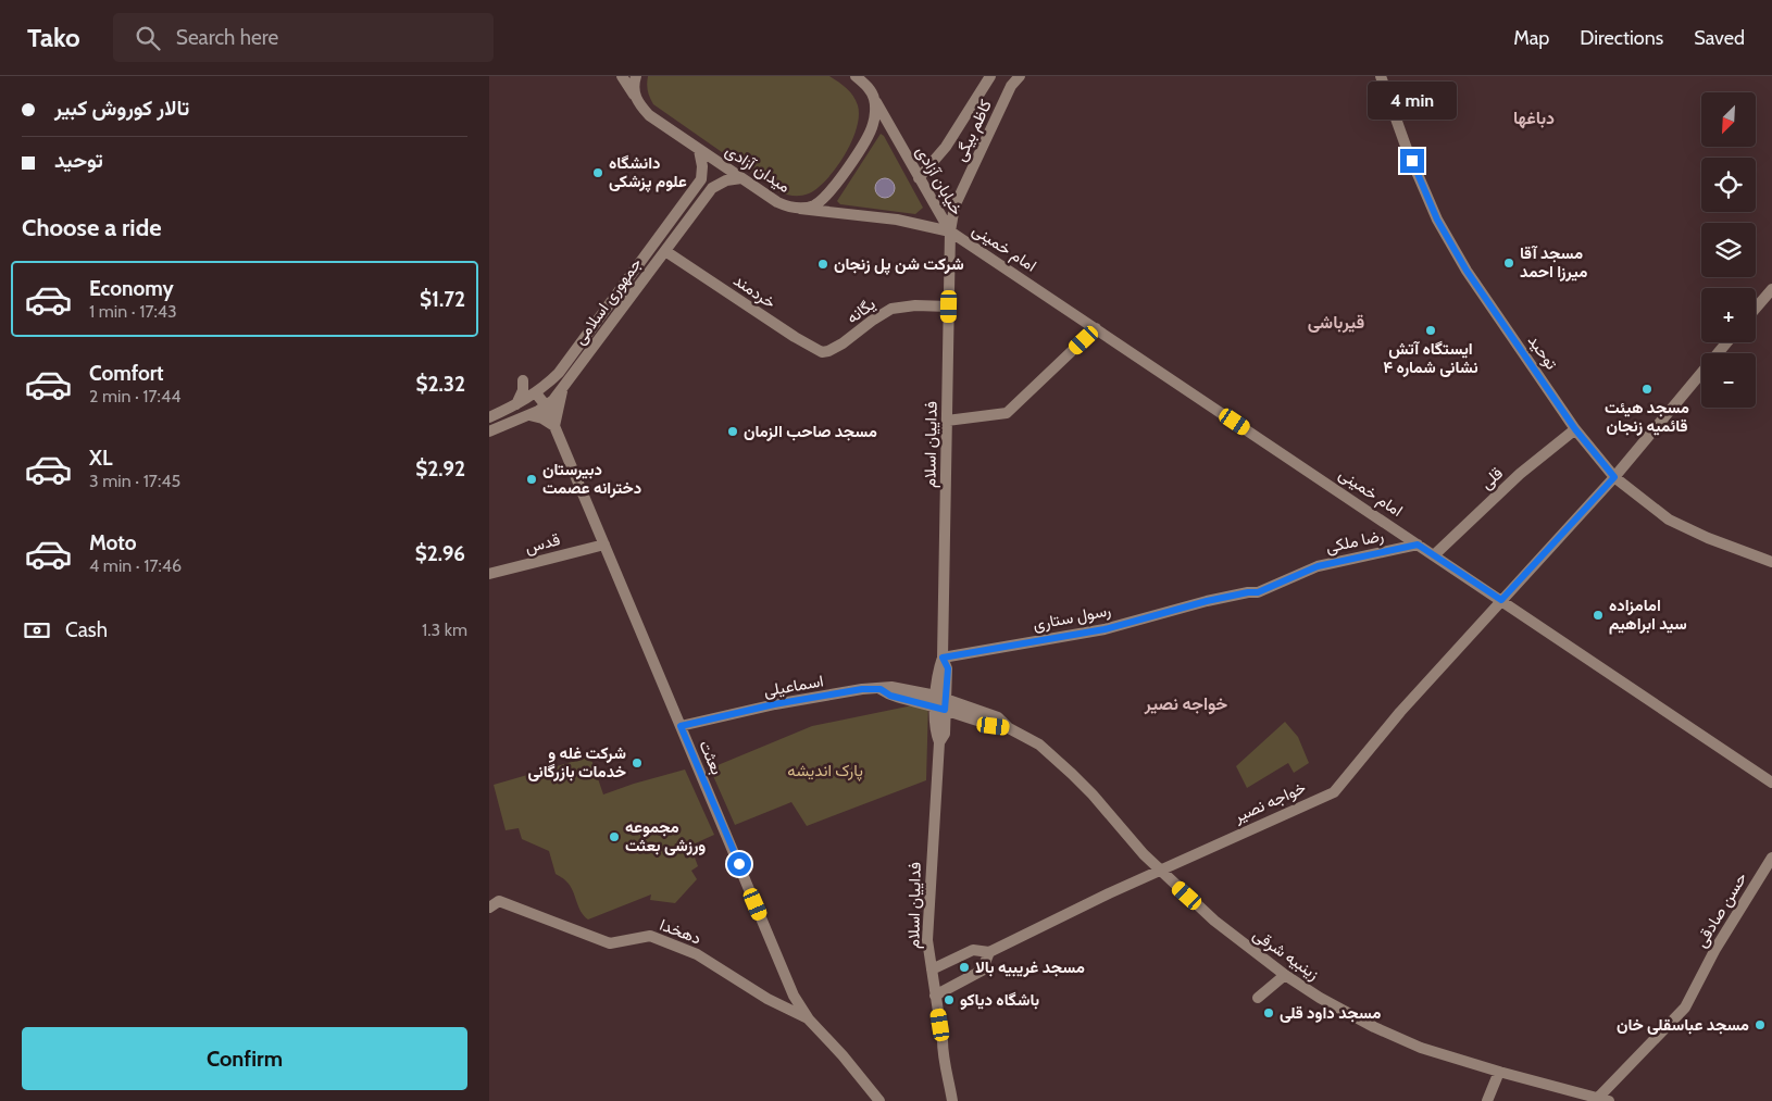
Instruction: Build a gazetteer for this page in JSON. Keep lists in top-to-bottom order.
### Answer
{
  "streets": {
    "main road": [
      "کاظم بیگی",
      "میدان آزادی",
      "خیابان آزادی",
      "امام خمینی",
      "خردمند",
      "جمهوری اسلامی",
      "یگانه",
      "توحید",
      "فداییان اسلام",
      "قلی",
      "رضا ملکی",
      "قدس",
      "رسول ستاری",
      "اسماعیلی",
      "بعثت",
      "خواجه نصیر",
      "حسن صادقی",
      "دهخدا",
      "زینبیه شرقی"
    ]
  },
  "crossings": [
    ["کاظم بیگی", "خیابان آزادی"],
    ["کاظم بیگی", "امام خمینی"],
    ["کاظم بیگی", "فداییان اسلام"],
    ["میدان آزادی", "خیابان آزادی"],
    ["میدان آزادی", "جمهوری اسلامی"],
    ["خیابان آزادی", "امام خمینی"],
    ["خیابان آزادی", "فداییان اسلام"],
    ["امام خمینی", "فداییان اسلام"],
    ["امام خمینی", "قلی"],
    ["امام خمینی", "رضا ملکی"],
    ["امام خمینی", "خواجه نصیر"],
    ["خردمند", "جمهوری اسلامی"],
    ["خردمند", "یگانه"],
    ["جمهوری اسلامی", "بعثت"],
    ["یگانه", "فداییان اسلام"],
    ["توحید", "قلی"],
    ["توحید", "خواجه نصیر"],
    ["فداییان اسلام", "رسول ستاری"],
    ["فداییان اسلام", "اسماعیلی"],
    ["فداییان اسلام", "زینبیه شرقی"],
    ["رضا ملکی", "رسول ستاری"],
    ["قدس", "بعثت"],
    ["اسماعیلی", "بعثت"],
    ["اسماعیلی", "زینبیه شرقی"],
    ["بعثت", "دهخدا"],
    ["خواجه نصیر", "زینبیه شرقی"],
    ["حسن صادقی", "زینبیه شرقی"]
  ],
  "districts": ["دباغها", "قیرباشی", "خواجه نصیر"],
  "parks": ["پارک اندیشه"],
  "places": [
    "دانشگاه علوم پزشکی",
    "مسجد آقا میرزا احمد",
    "شرکت شن پل زنجان",
    "ایستگاه آتش نشانی شماره ۴",
    "مسجد هیئت قائمیه زنجان",
    "مسجد صاحب الزمان",
    "دبیرستان دخترانه عصمت",
    "امامزاده سید ابراهیم",
    "شرکت غله و خدمات بازرگانی",
    "مجموعه ورزشی بعثت",
    "مسجد غریبیه بالا",
    "باشگاه دیاکو",
    "مسجد داود قلی",
    "مسجد عباسقلی خان"
  ],
  "north": "bottom left",
  "page": {
    "header": "Tako",
    "search": "Search here",
    "nav": ["Map", "Directions", "Saved"],
    "banner": ["تالار کوروش کبیر", "توحید"],
    "bubble": "4 min",
    "map_buttons": ["+", "−"],
    "heading": "Choose a ride",
    "list": [
      {
        "name": "Economy",
        "note": "1 min · 17:43",
        "value": "$1.72"
      },
      {
        "name": "Comfort",
        "note": "2 min · 17:44",
        "value": "$2.32"
      },
      {
        "name": "XL",
        "note": "3 min · 17:45",
        "value": "$2.92"
      },
      {
        "name": "Moto",
        "note": "4 min · 17:46",
        "value": "$2.96"
      }
    ],
    "pay": ["Cash", "1.3 km"],
    "buttons": "Confirm"
  }
}
